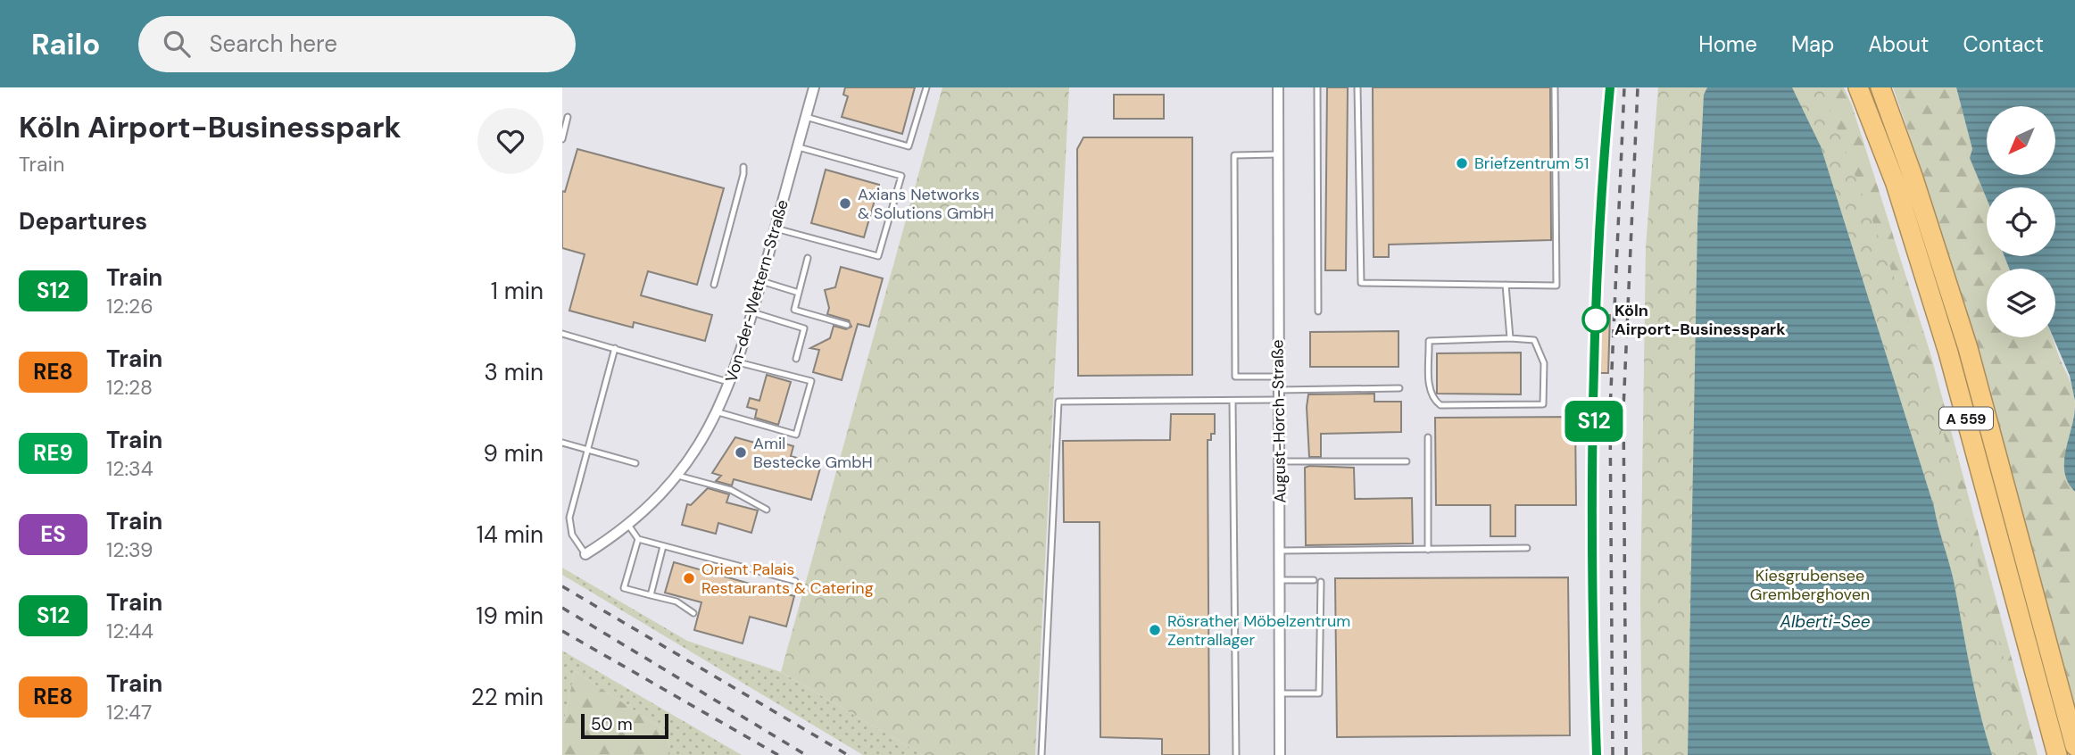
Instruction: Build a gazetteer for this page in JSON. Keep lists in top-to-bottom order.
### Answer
{
  "streets": {
    "highway": ["A 559"],
    "street": ["Von-der-Wettern-Straße", "August-Horch-Straße"]
  },
  "water": ["Alberti-See"],
  "parks": ["Kiesgrubensee Gremberghoven"],
  "places": [
    "Briefzentrum 51",
    "Axians Networks & Solutions GmbH",
    "Köln Airport-Businesspark",
    "Amil Bestecke GmbH",
    "Orient Palais Restaurants & Catering",
    "Rösrather Möbelzentrum Zentrallager"
  ],
  "scale_bar": "50 m",
  "north": "bottom left",
  "page": {
    "header": "Railo",
    "search": "Search here",
    "nav": [
      "Home",
      "Map",
      "About",
      "Contact"
    ],
    "heading": [
      ["Köln Airport-Businesspark", "Train"],
      "Departures"
    ],
    "on_map": "S12",
    "list": [
      {
        "mark": "S12",
        "name": "Train",
        "note": "12:26",
        "value": "1 min"
      },
      {
        "mark": "RE8",
        "name": "Train",
        "note": "12:28",
        "value": "3 min"
      },
      {
        "mark": "RE9",
        "name": "Train",
        "note": "12:34",
        "value": "9 min"
      },
      {
        "mark": "ES",
        "name": "Train",
        "note": "12:39",
        "value": "14 min"
      },
      {
        "mark": "S12",
        "name": "Train",
        "note": "12:44",
        "value": "19 min"
      },
      {
        "mark": "RE8",
        "name": "Train",
        "note": "12:47",
        "value": "22 min"
      }
    ],
    "scale": "50 m"
  }
}
